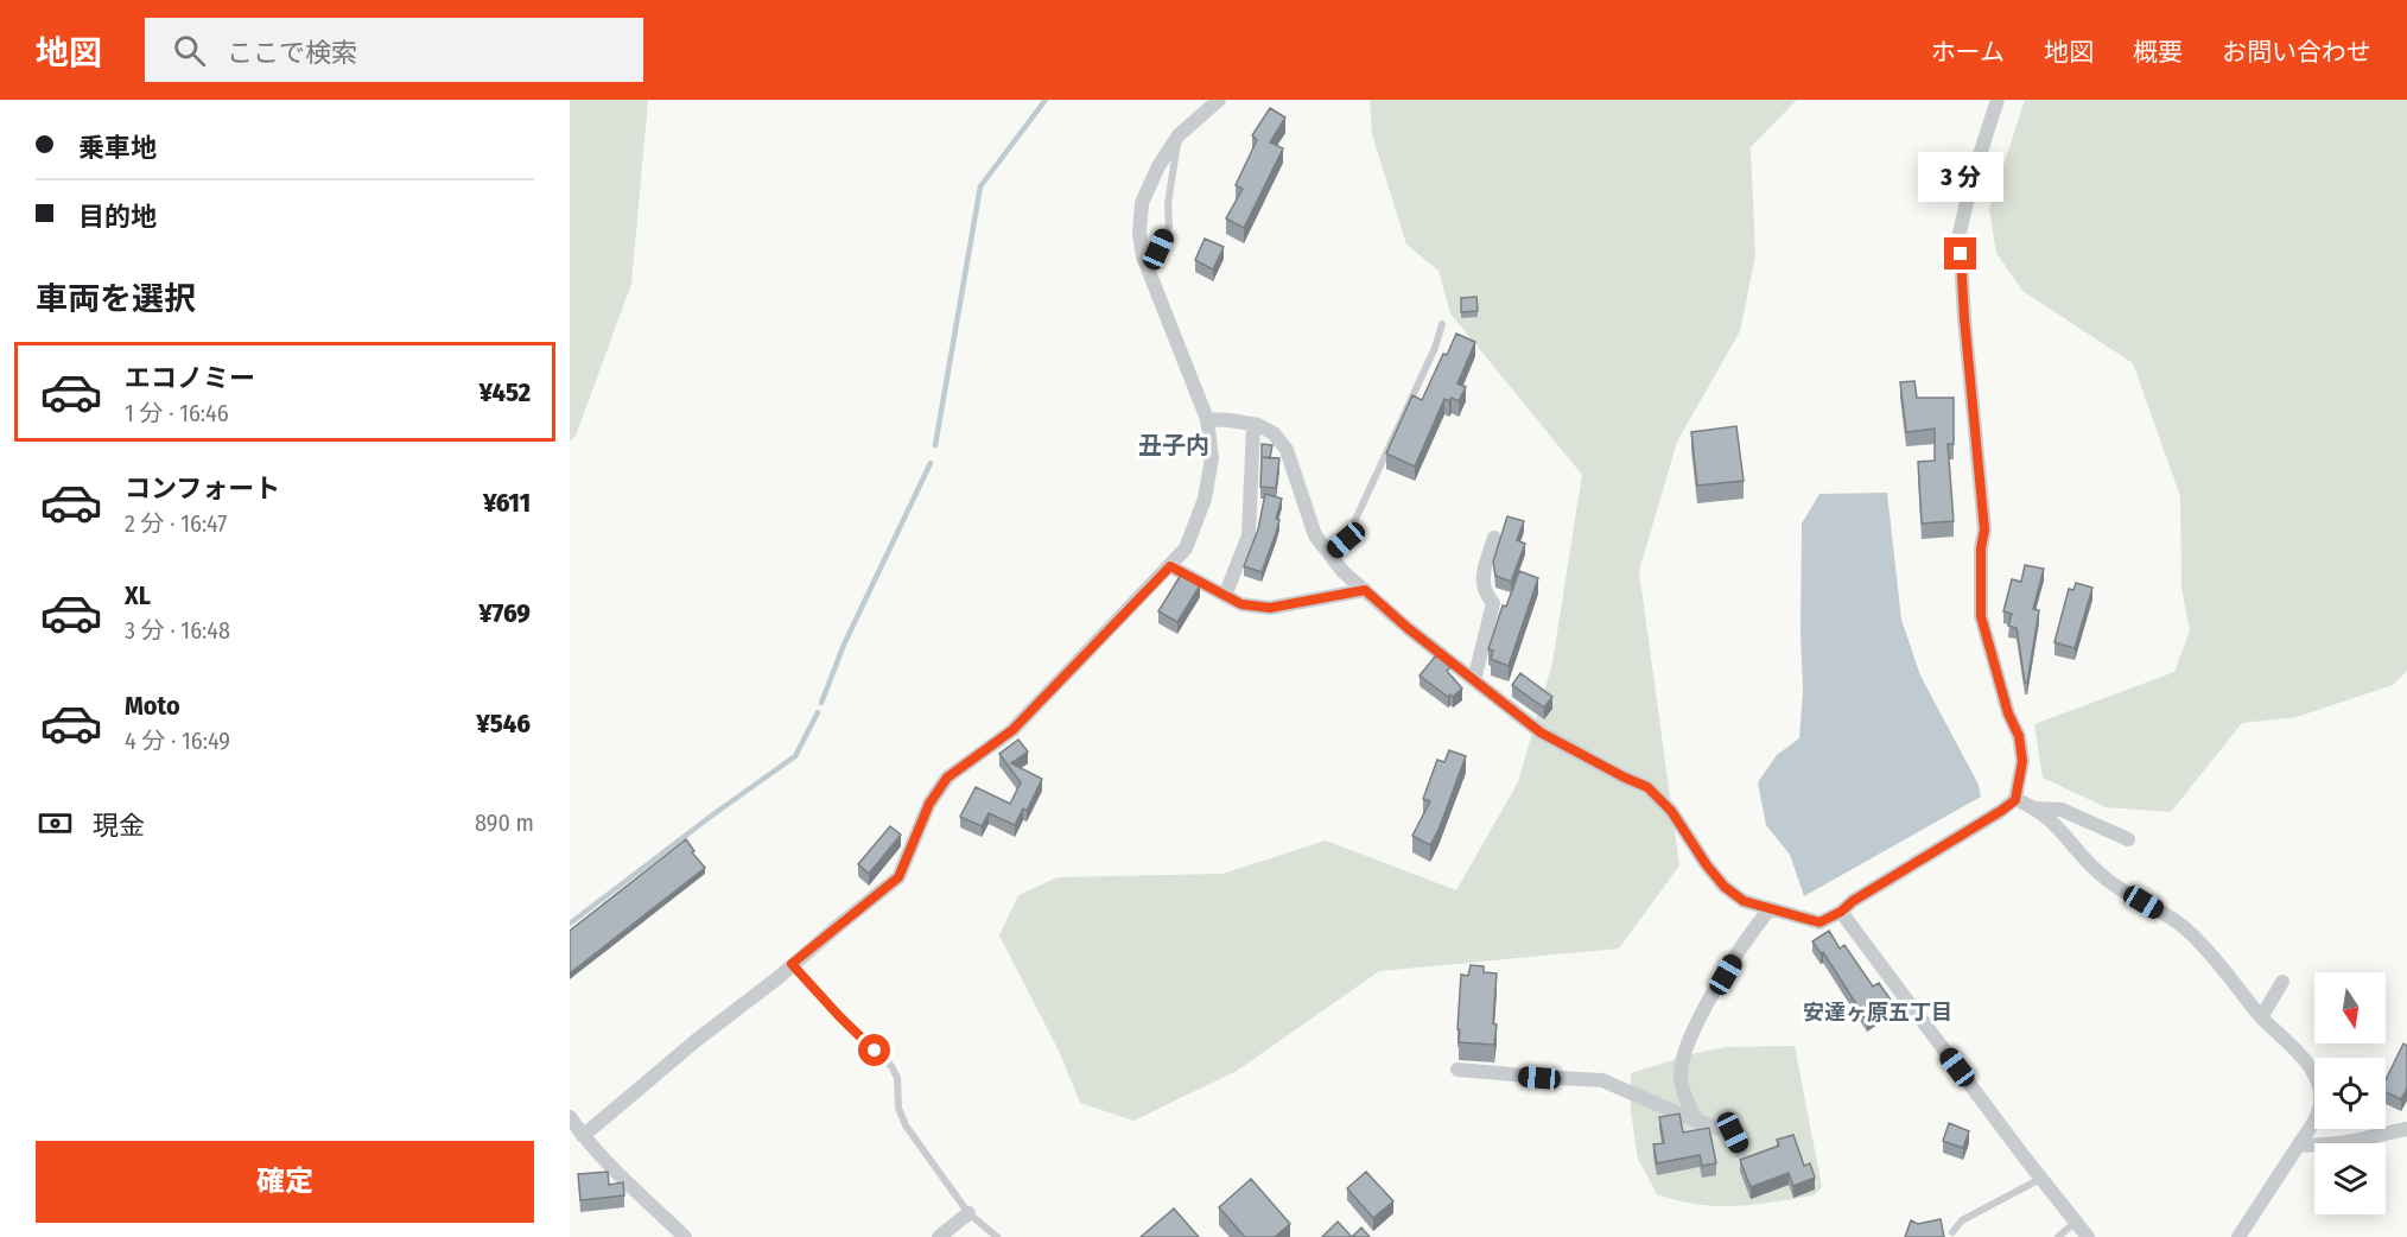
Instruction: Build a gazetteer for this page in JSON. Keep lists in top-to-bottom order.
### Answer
{
  "districts": ["丑子内", "安達ヶ原五丁目"],
  "north": "bottom",
  "page": {
    "header": "地図",
    "search": "ここで検索",
    "nav": [
      "ホーム",
      "地図",
      "概要",
      "お問い合わせ"
    ],
    "banner": ["乗車地", "目的地"],
    "bubble": "3 分",
    "heading": "車両を選択",
    "list": [
      {
        "name": "エコノミー",
        "note": "1 分 · 16:46",
        "value": "¥452"
      },
      {
        "name": "コンフォート",
        "note": "2 分 · 16:47",
        "value": "¥611"
      },
      {
        "name": "XL",
        "note": "3 分 · 16:48",
        "value": "¥769"
      },
      {
        "name": "Moto",
        "note": "4 分 · 16:49",
        "value": "¥546"
      }
    ],
    "pay": ["現金", "890 m"],
    "buttons": "確定"
  }
}
